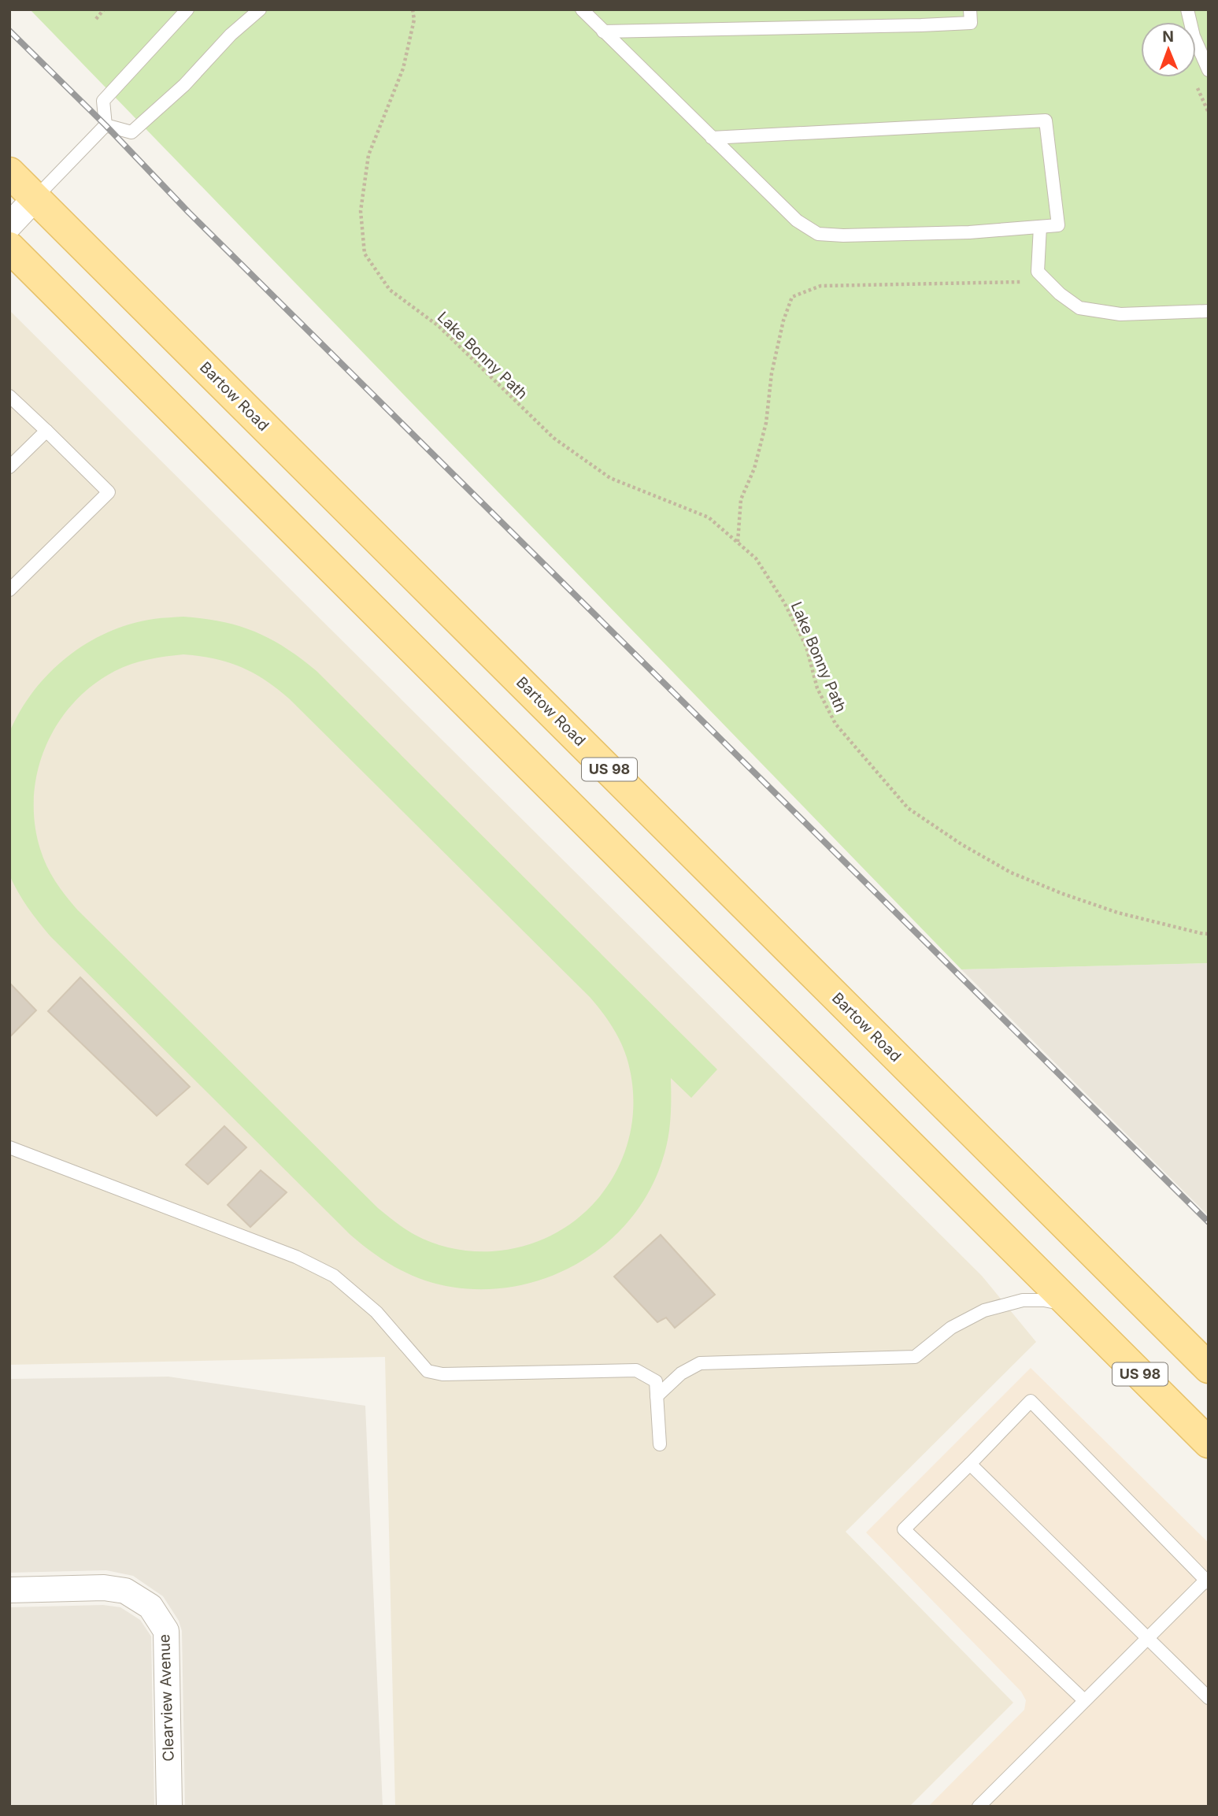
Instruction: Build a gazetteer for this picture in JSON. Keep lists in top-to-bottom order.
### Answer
{
  "streets": {
    "main road": ["Bartow Road", "US 98"],
    "street": ["Clearview Avenue"],
    "path": ["Lake Bonny Path"]
  },
  "north": "top"
}
